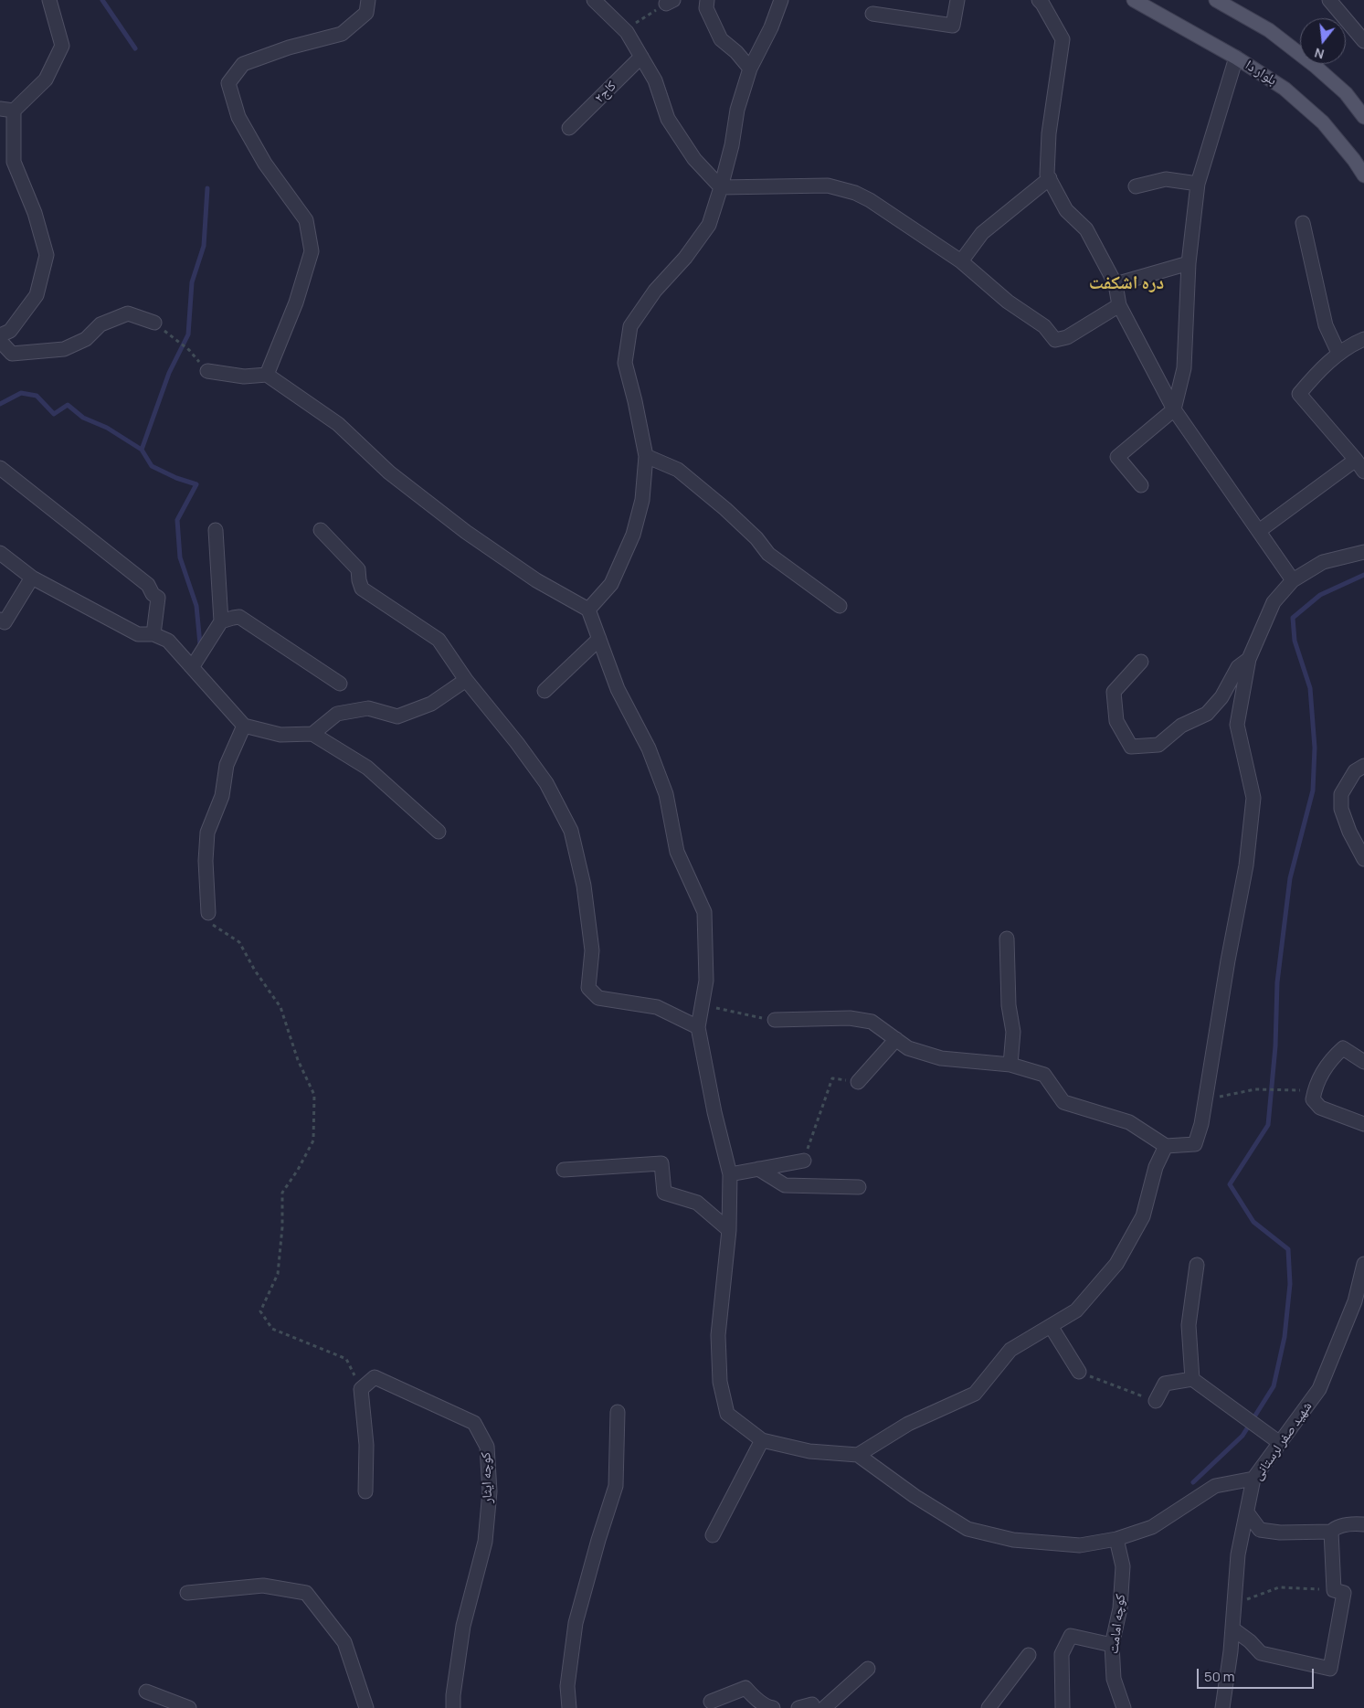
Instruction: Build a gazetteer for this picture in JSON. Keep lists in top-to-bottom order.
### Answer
{
  "streets": {
    "main road": ["بلوار دا"],
    "street": [
      "کاج۲",
      "شهید صفر لرستانی",
      "کوچه ایثار",
      "کوچه امامت"
    ]
  },
  "districts": ["دره اشکفت"],
  "scale_bar": "50 m",
  "north": "bottom"
}
